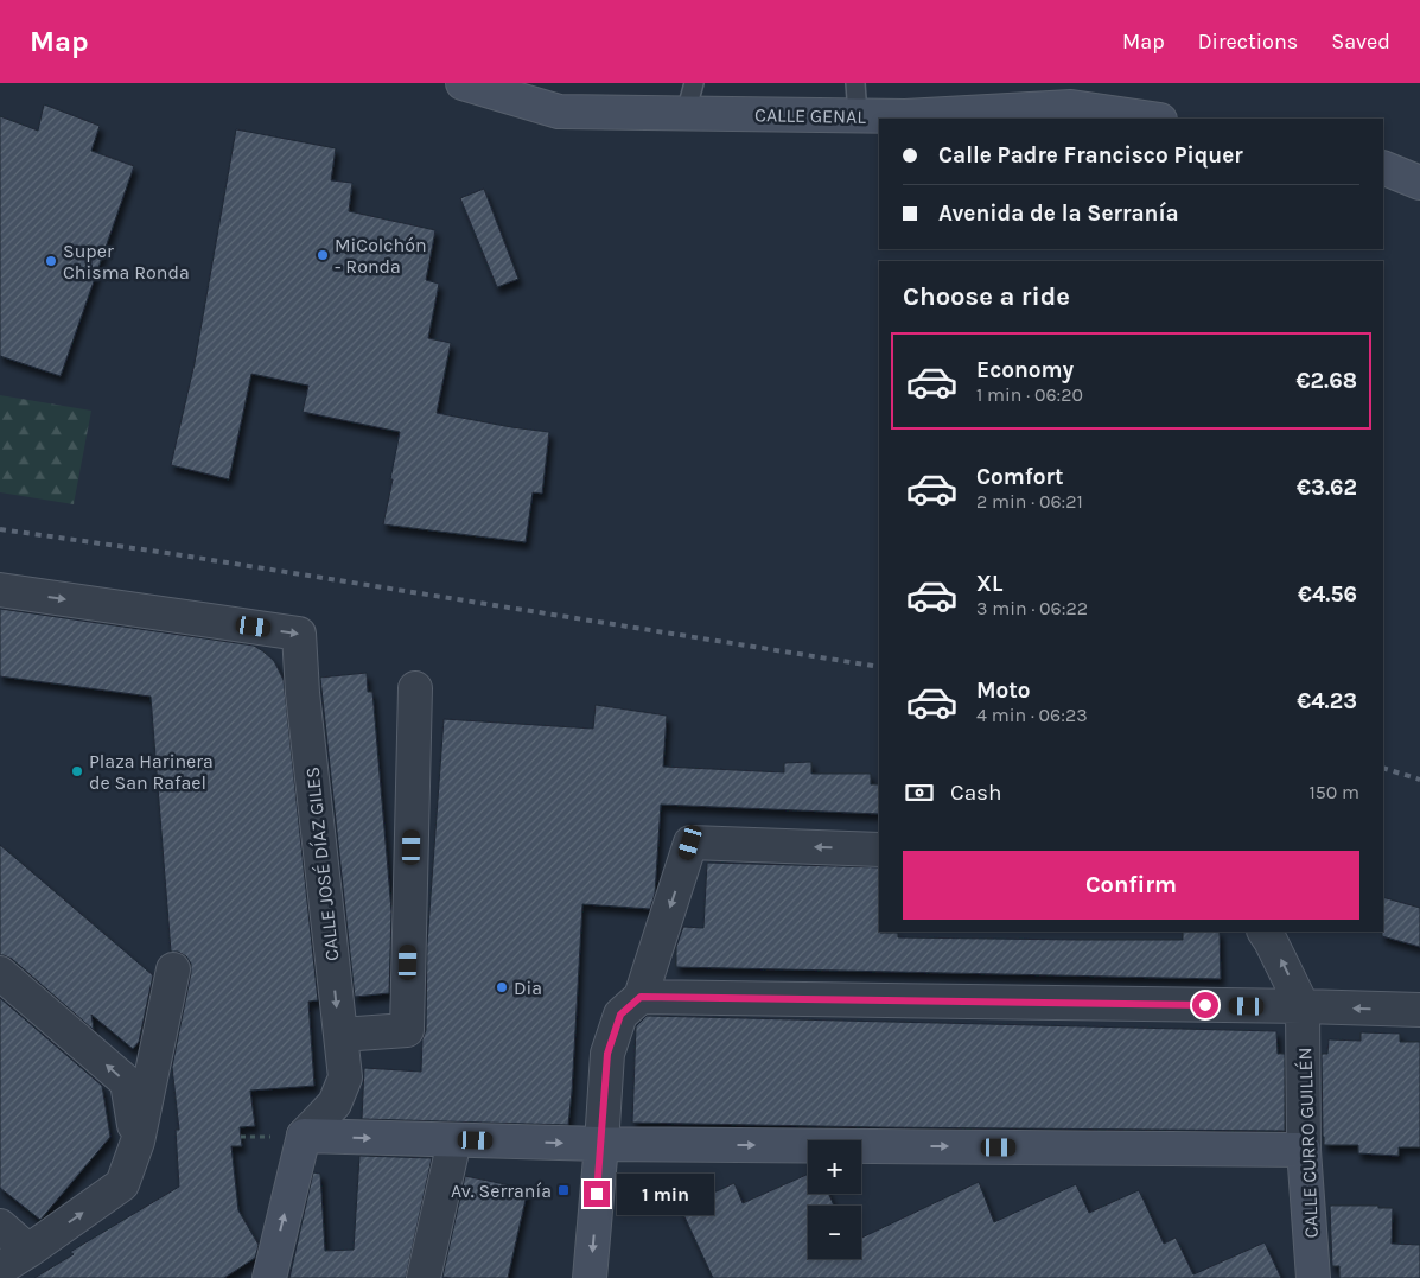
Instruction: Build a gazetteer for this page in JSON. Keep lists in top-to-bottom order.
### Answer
{
  "streets": {
    "street": ["CALLE GENAL", "CALLE JOSÉ DÍAZ GILES", "CALLE CURRO GUILLÉN"]
  },
  "places": {
    "other": [
      "MiColchón - Ronda",
      "Super Chisma Ronda",
      "Plaza Harinera de San Rafael",
      "Dia"
    ],
    "transit": ["Av. Serranía"]
  },
  "page": {
    "header": "Map",
    "nav": ["Map", "Directions", "Saved"],
    "banner": ["Calle Padre Francisco Piquer", "Avenida de la Serranía"],
    "heading": "Choose a ride",
    "list": [
      {
        "name": "Economy",
        "note": "1 min · 06:20",
        "value": "€2.68"
      },
      {
        "name": "Comfort",
        "note": "2 min · 06:21",
        "value": "€3.62"
      },
      {
        "name": "XL",
        "note": "3 min · 06:22",
        "value": "€4.56"
      },
      {
        "name": "Moto",
        "note": "4 min · 06:23",
        "value": "€4.23"
      }
    ],
    "pay": ["Cash", "150 m"],
    "buttons": "Confirm",
    "map_buttons": ["+", "−"],
    "bubble": "1 min"
  }
}
